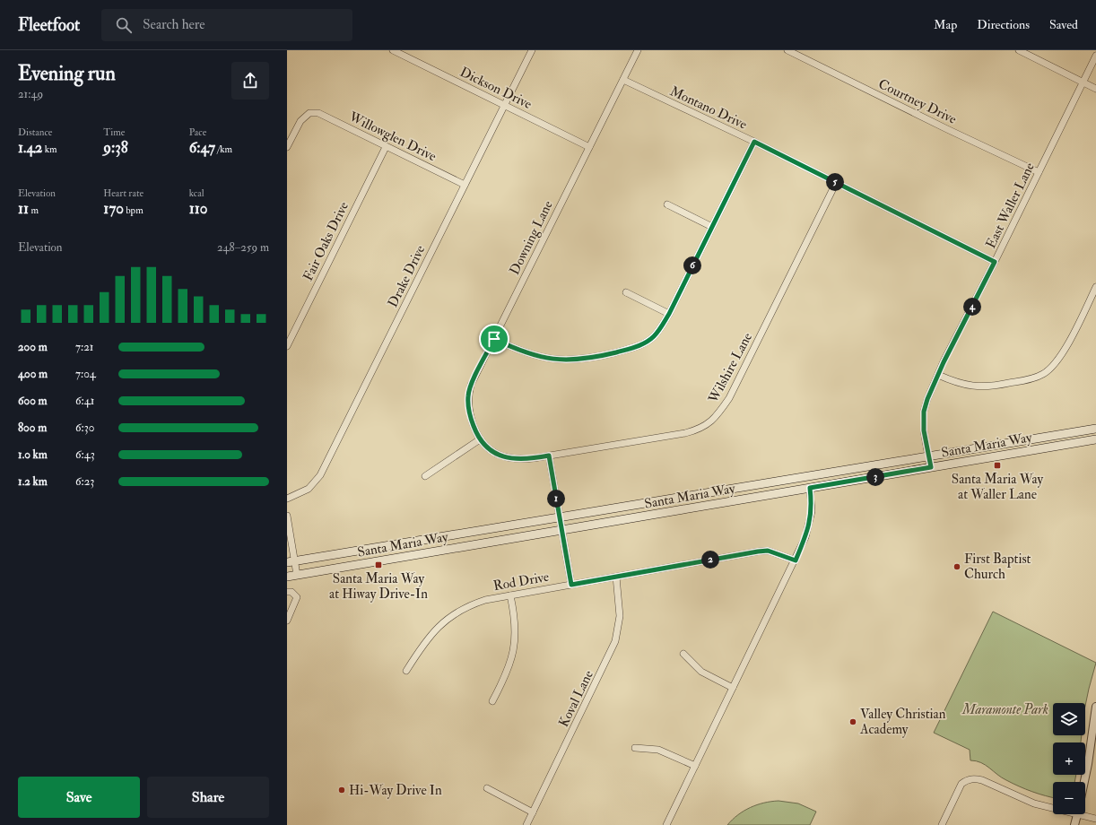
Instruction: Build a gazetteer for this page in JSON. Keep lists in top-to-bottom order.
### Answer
{
  "streets": {
    "main road": ["Santa Maria Way"],
    "street": [
      "Dickson Drive",
      "Courtney Drive",
      "Montano Drive",
      "Willowglen Drive",
      "East Waller Lane",
      "Downing Lane",
      "Fair Oaks Drive",
      "Drake Drive",
      "Wilshire Lane",
      "Rod Drive",
      "Koval Lane"
    ]
  },
  "crossings": [
    ["Dickson Drive", "Downing Lane"],
    ["Dickson Drive", "Drake Drive"],
    ["Courtney Drive", "East Waller Lane"],
    ["Montano Drive", "East Waller Lane"],
    ["Montano Drive", "Downing Lane"],
    ["Montano Drive", "Wilshire Lane"],
    ["Willowglen Drive", "Fair Oaks Drive"],
    ["Willowglen Drive", "Drake Drive"],
    ["East Waller Lane", "Santa Maria Way"],
    ["Downing Lane", "Wilshire Lane"],
    ["Rod Drive", "Koval Lane"]
  ],
  "parks": ["Maramonte Park"],
  "places": {
    "transit": ["Santa Maria Way at Waller Lane", "Santa Maria Way at Hiway Drive-In"],
    "other": ["First Baptist Church", "Valley Christian Academy", "Hi-Way Drive In"]
  },
  "page": {
    "header": "Fleetfoot",
    "search": "Search here",
    "nav": ["Map", "Directions", "Saved"],
    "heading": ["Evening run", "21:49"],
    "stats": [
      ["Distance", "1.42 km"],
      ["Time", "9:38"],
      ["Pace", "6:47 /km"],
      ["Elevation", "11 m"],
      ["Heart rate", "170 bpm"],
      ["kcal", "110"]
    ],
    "pins": [
      "5",
      "6",
      "4",
      "3",
      "1",
      "2"
    ],
    "chart": ["Elevation", "248–259 m"],
    "list": [
      {
        "name": "200 m",
        "note": "7:21"
      },
      {
        "name": "400 m",
        "note": "7:04"
      },
      {
        "name": "600 m",
        "note": "6:41"
      },
      {
        "name": "800 m",
        "note": "6:30"
      },
      {
        "name": "1.0 km",
        "note": "6:43"
      },
      {
        "name": "1.2 km",
        "note": "6:23"
      }
    ],
    "map_buttons": ["+", "−"],
    "buttons": ["Save", "Share"]
  }
}
